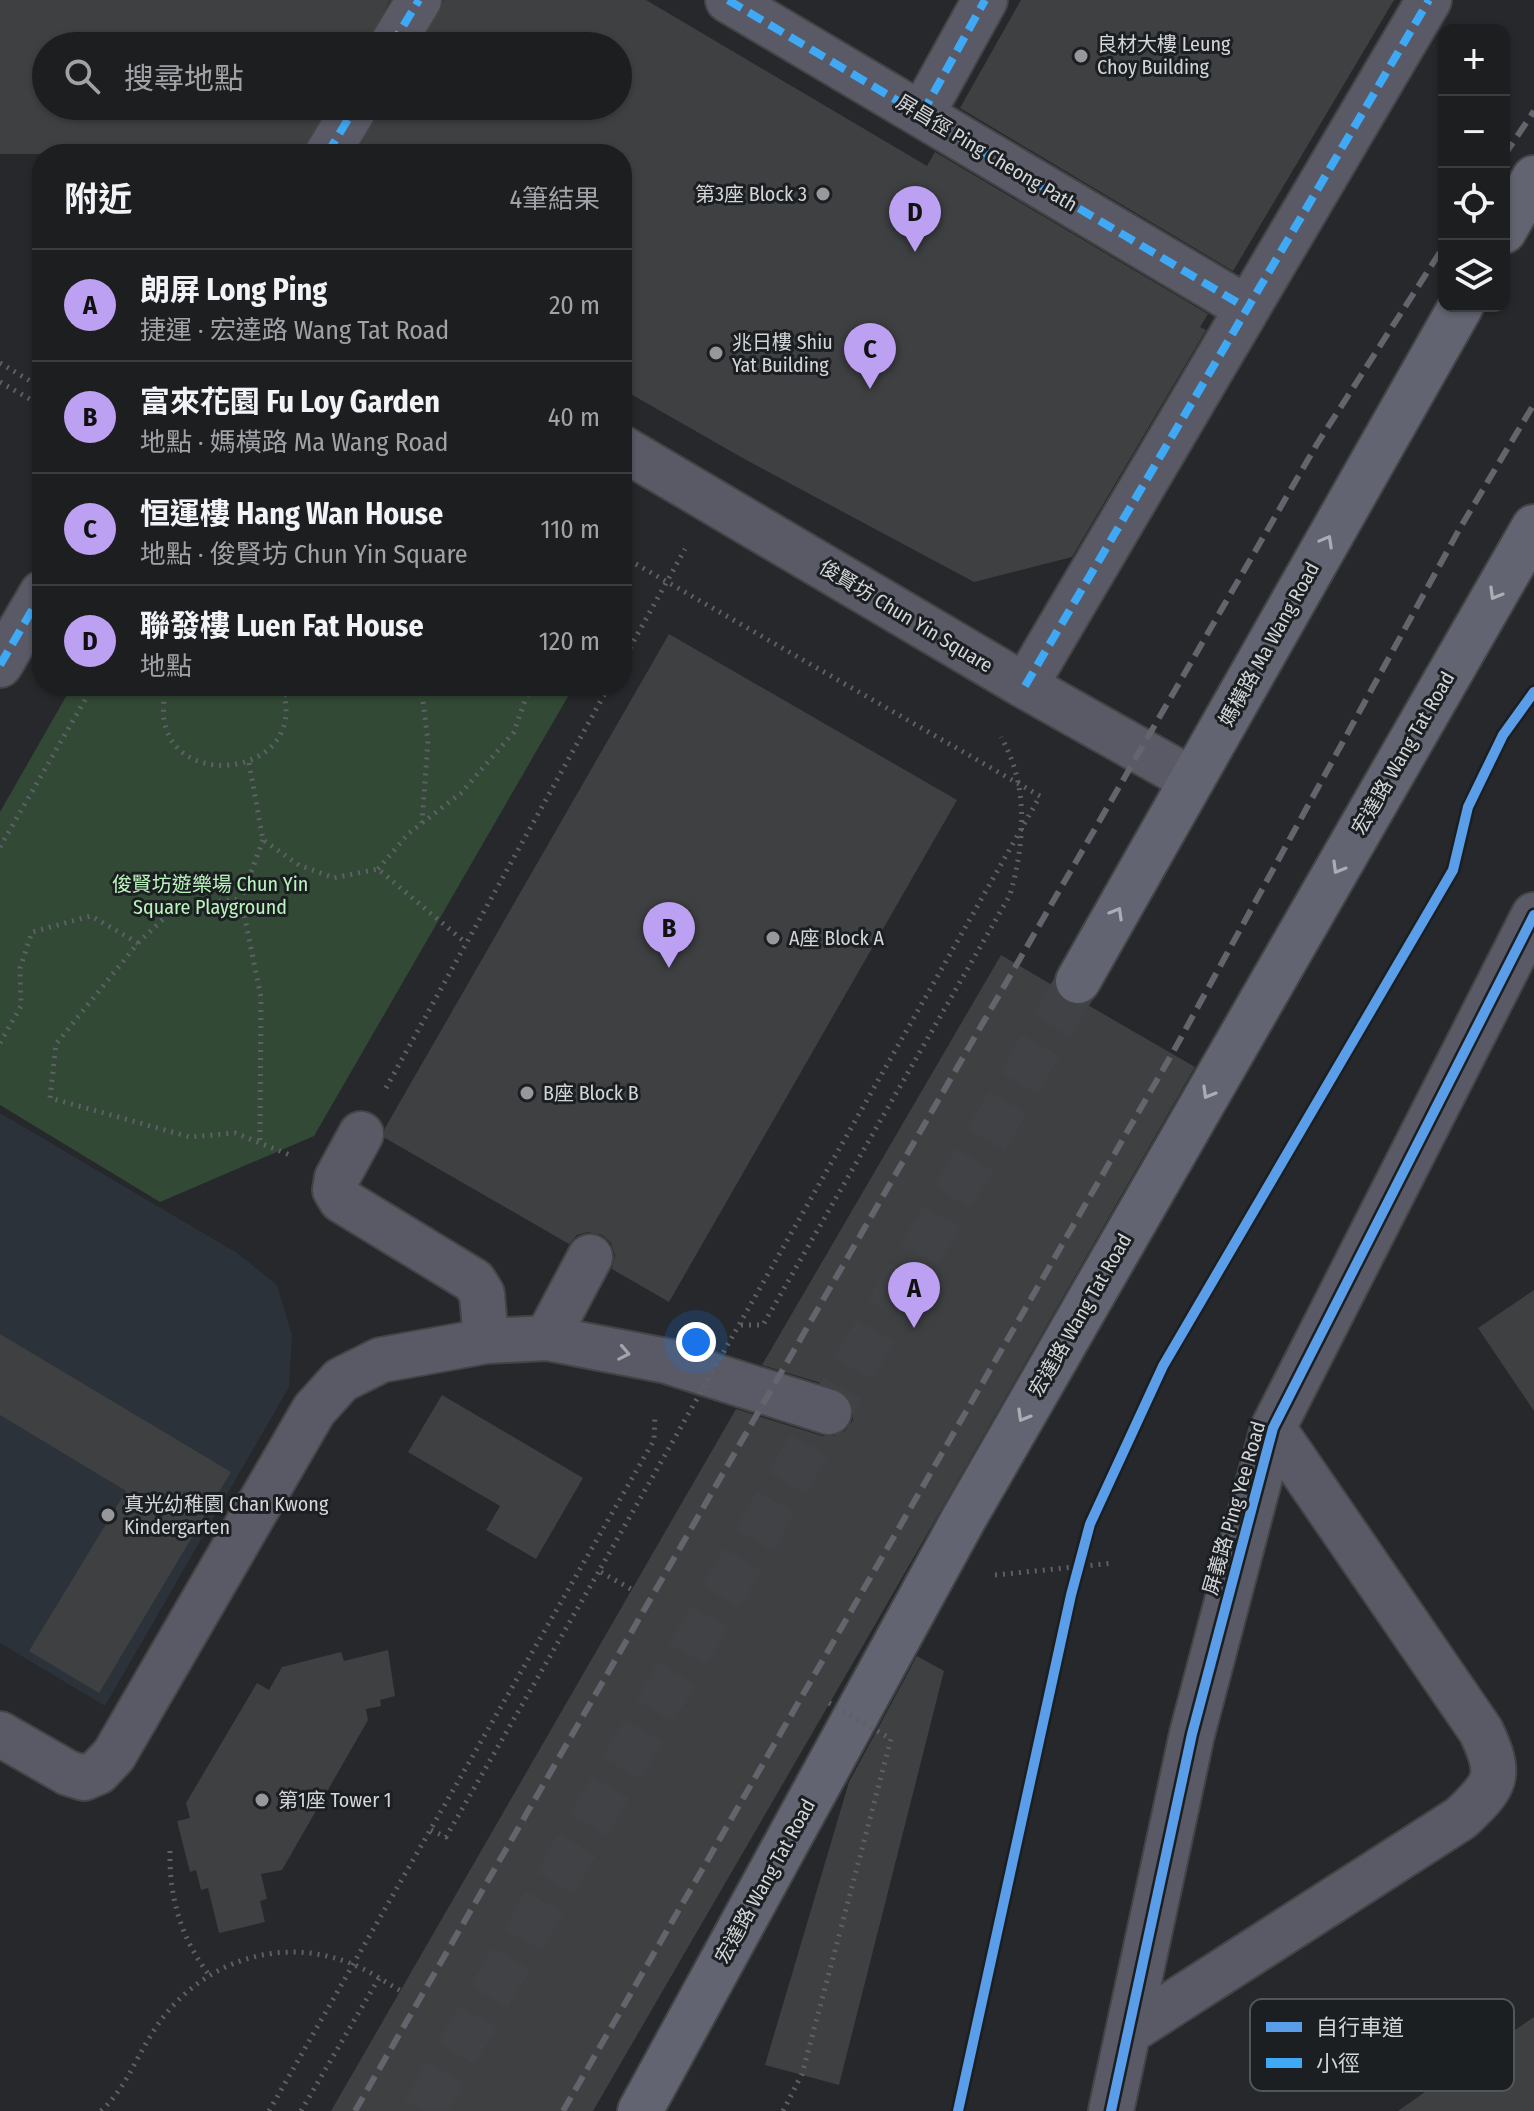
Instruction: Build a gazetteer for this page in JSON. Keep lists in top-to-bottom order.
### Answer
{
  "streets": {
    "main road": ["媽橫路 Ma Wang Road", "宏達路 Wang Tat Road"],
    "street": ["屏昌徑 Ping Cheong Path", "俊賢坊 Chun Yin Square", "屏義路 Ping Yee Road"]
  },
  "crossings": [
    ["俊賢坊 Chun Yin Square", "媽橫路 Ma Wang Road"]
  ],
  "one_way": ["媽橫路 Ma Wang Road", "宏達路 Wang Tat Road"],
  "parks": ["俊賢坊遊樂場 Chun Yin Square Playground"],
  "places": [
    "良材大樓 Leung Choy Building",
    "第3座 Block 3",
    "兆日樓 Shiu Yat Building",
    "A座 Block A",
    "B座 Block B",
    "真光幼稚園 Chan Kwong Kindergarten",
    "第1座 Tower 1"
  ],
  "legend": ["自行車道", "小徑"],
  "page": {
    "map_buttons": ["+", "−"],
    "search": "搜尋地點",
    "heading": ["附近", "4筆結果"],
    "pins": [
      "D",
      "C",
      "B",
      "A"
    ],
    "list": [
      {
        "mark": "A",
        "name": "朗屏 Long Ping",
        "note": "捷運 · 宏達路 Wang Tat Road",
        "value": "20 m"
      },
      {
        "mark": "B",
        "name": "富來花園 Fu Loy Garden",
        "note": "地點 · 媽橫路 Ma Wang Road",
        "value": "40 m"
      },
      {
        "mark": "C",
        "name": "恒運樓 Hang Wan House",
        "note": "地點 · 俊賢坊 Chun Yin Square",
        "value": "110 m"
      },
      {
        "mark": "D",
        "name": "聯發樓 Luen Fat House",
        "note": "地點",
        "value": "120 m"
      }
    ]
  }
}
